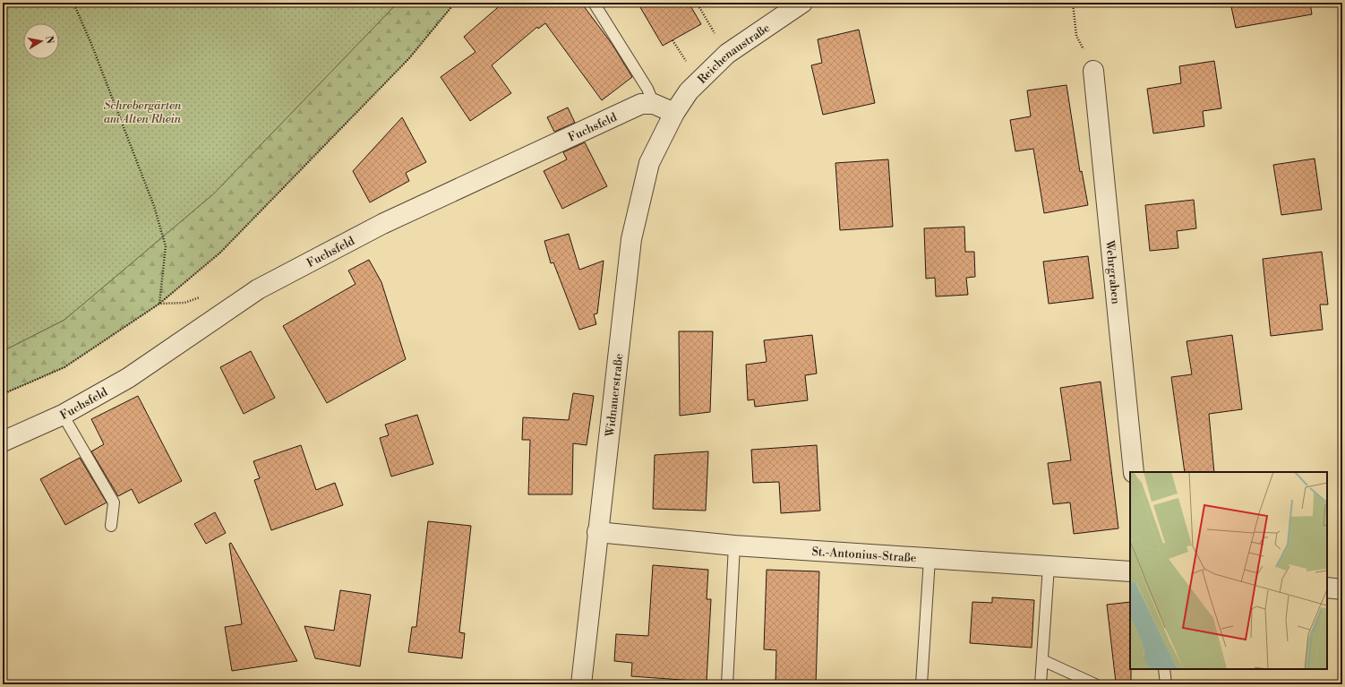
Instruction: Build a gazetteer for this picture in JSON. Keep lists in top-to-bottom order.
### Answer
{
  "streets": {
    "street": [
      "Reichenaustraße",
      "Fuchsfeld",
      "Wehrgraben",
      "Widnauerstraße",
      "St.-Antonius-Straße"
    ]
  },
  "crossings": [
    ["Reichenaustraße", "Widnauerstraße"],
    ["Widnauerstraße", "St.-Antonius-Straße"]
  ],
  "parks": ["Schrebergärten am Alten Rhein"],
  "north": "right"
}
